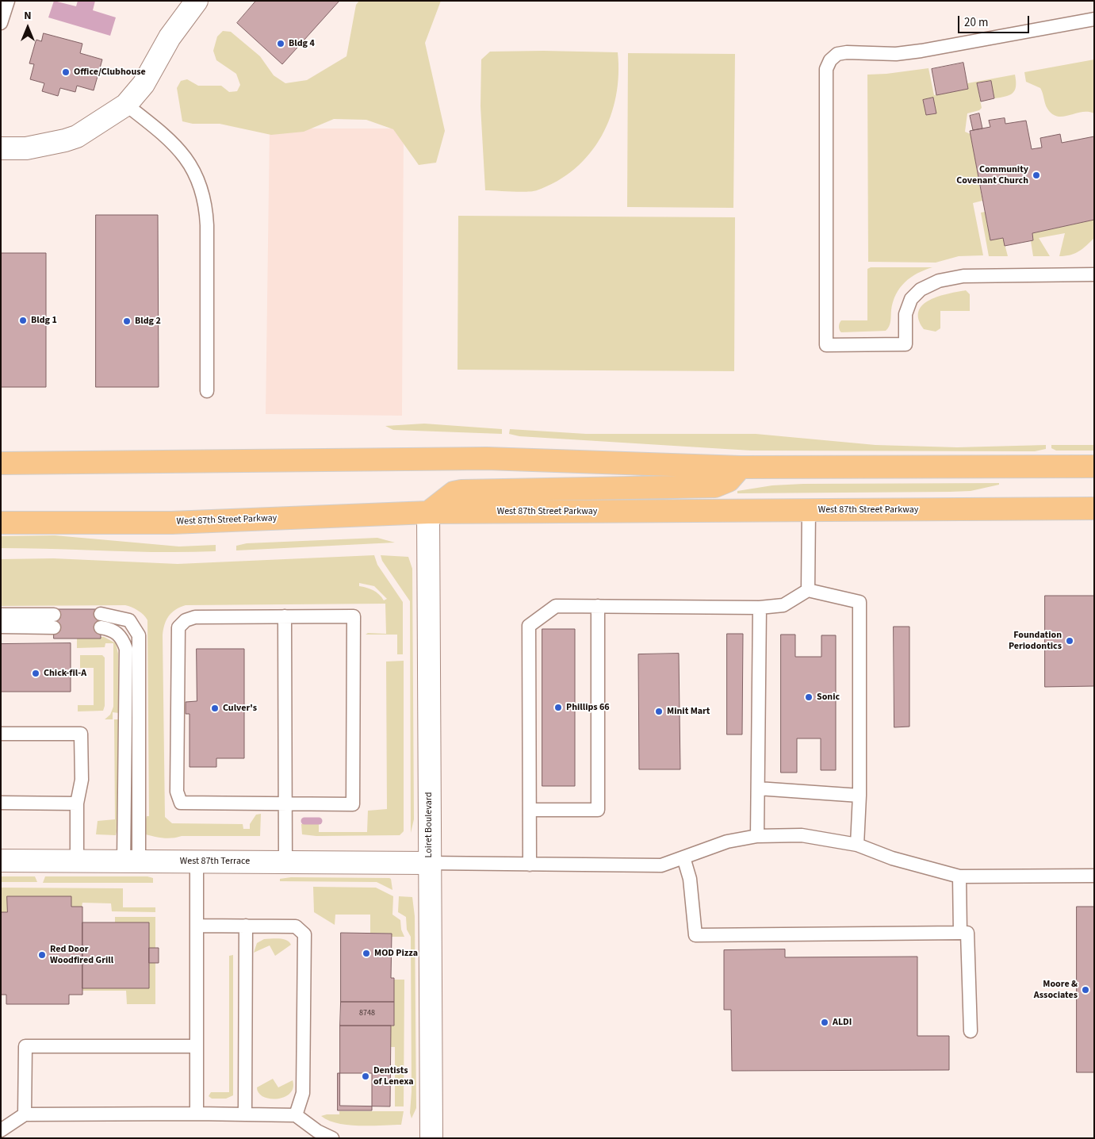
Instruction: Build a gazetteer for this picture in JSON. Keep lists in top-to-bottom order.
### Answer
{
  "streets": {
    "main road": ["West 87th Street Parkway"],
    "street": ["Loiret Boulevard", "West 87th Terrace"]
  },
  "crossings": [
    ["West 87th Street Parkway", "Loiret Boulevard"],
    ["Loiret Boulevard", "West 87th Terrace"]
  ],
  "places": [
    "Bldg 4",
    "Office/Clubhouse",
    "Community Covenant Church",
    "Bldg 1",
    "Bldg 2",
    "Foundation Periodontics",
    "Chick-fil-A",
    "Sonic",
    "Phillips 66",
    "Culver's",
    "Minit Mart",
    "MOD Pizza",
    "Red Door Woodfired Grill",
    "Moore & Associates",
    "ALDI",
    "Dentists of Lenexa"
  ],
  "house_numbers": ["8748"],
  "scale_bar": "20 m",
  "north": "top"
}
